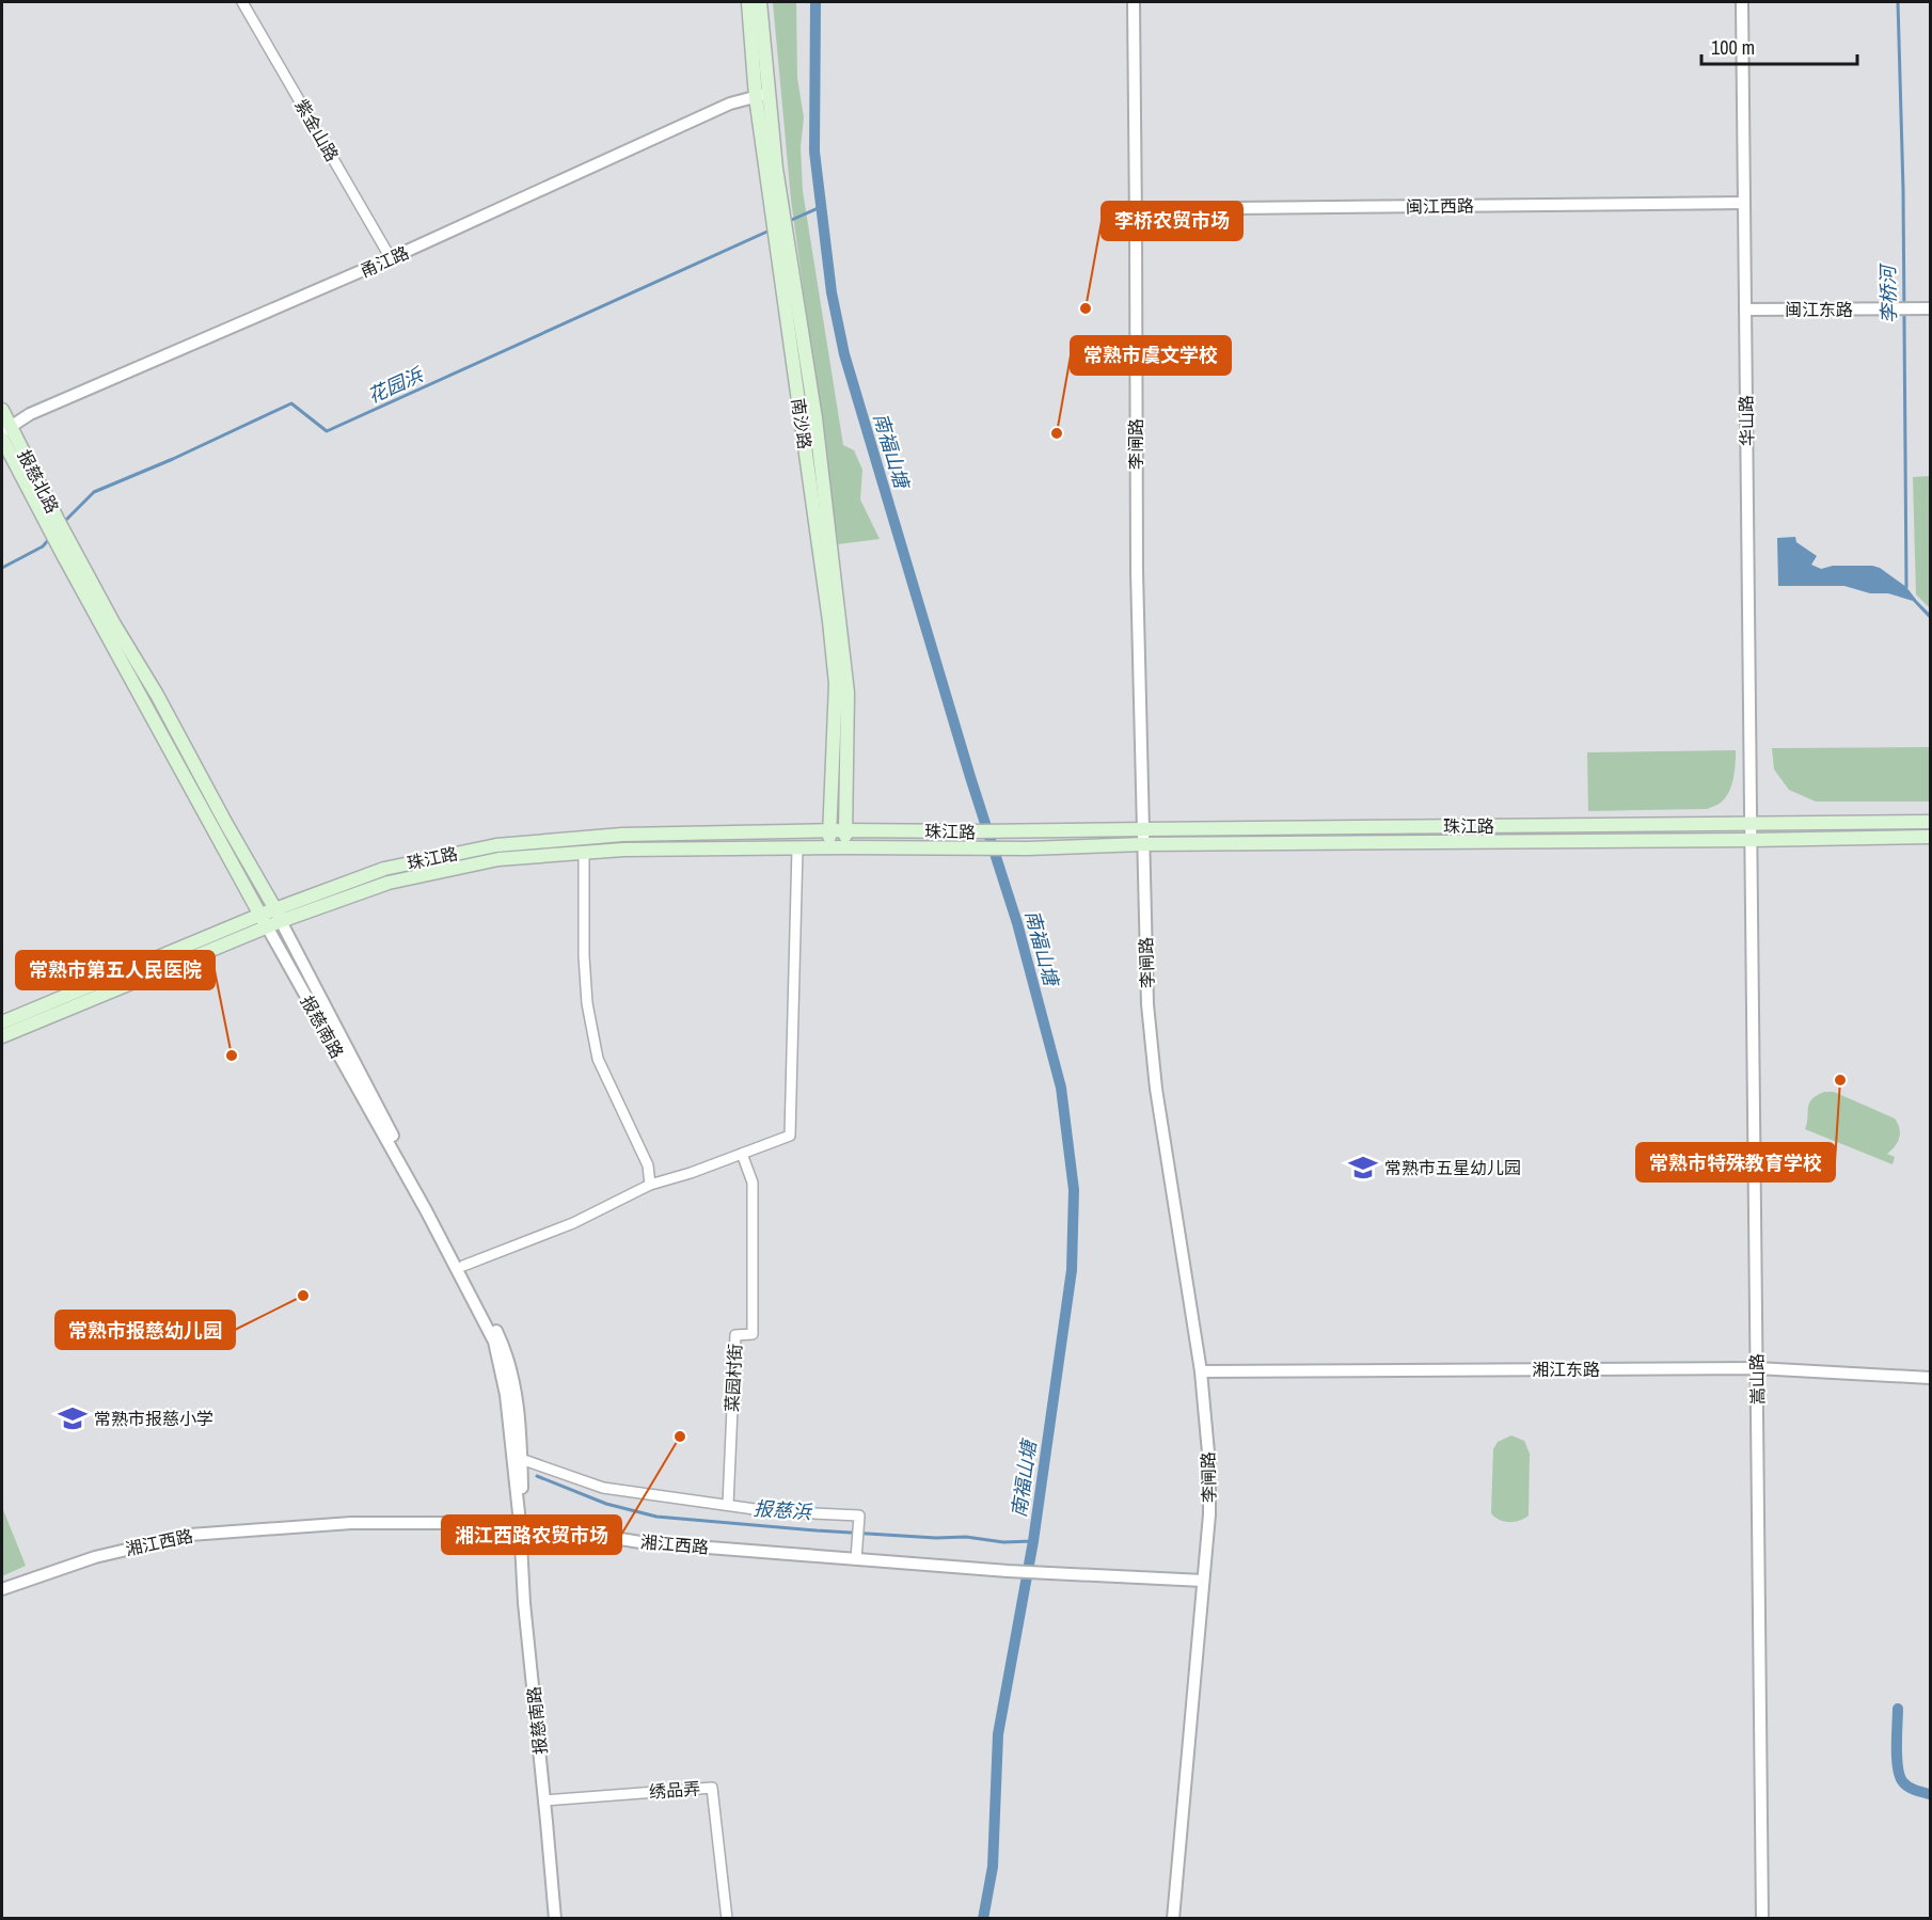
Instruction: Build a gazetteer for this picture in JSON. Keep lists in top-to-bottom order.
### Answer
{
  "streets": {
    "main road": [
      "南沙路",
      "报慈北路",
      "珠江路",
      "报慈南路"
    ],
    "street": [
      "紫金山路",
      "闽江西路",
      "甬江路",
      "闽江东路",
      "华山路",
      "李闸路",
      "湘江东路",
      "菜园村街",
      "嵩山路",
      "湘江西路",
      "绣品弄"
    ]
  },
  "crossings": [
    ["紫金山路", "甬江路"],
    ["闽江西路", "华山路"],
    ["闽江西路", "李闸路"],
    ["甬江路", "南沙路"],
    ["甬江路", "报慈北路"],
    ["闽江东路", "华山路"],
    ["华山路", "珠江路"],
    ["华山路", "嵩山路"],
    ["南沙路", "珠江路"],
    ["李闸路", "珠江路"],
    ["李闸路", "湘江东路"],
    ["李闸路", "湘江西路"],
    ["报慈北路", "报慈南路"],
    ["珠江路", "报慈南路"],
    ["珠江路", "嵩山路"],
    ["报慈南路", "湘江西路"],
    ["报慈南路", "绣品弄"],
    ["湘江东路", "嵩山路"]
  ],
  "water": [
    "李桥河",
    "花园浜",
    "南福山塘",
    "报慈浜"
  ],
  "places": {
    "other": [
      "李桥农贸市场",
      "常熟市虞文学校",
      "常熟市第五人民医院",
      "常熟市特殊教育学校",
      "常熟市报慈幼儿园",
      "湘江西路农贸市场"
    ],
    "school or university": ["常熟市五星幼儿园", "常熟市报慈小学"]
  },
  "scale_bar": "100 m"
}
